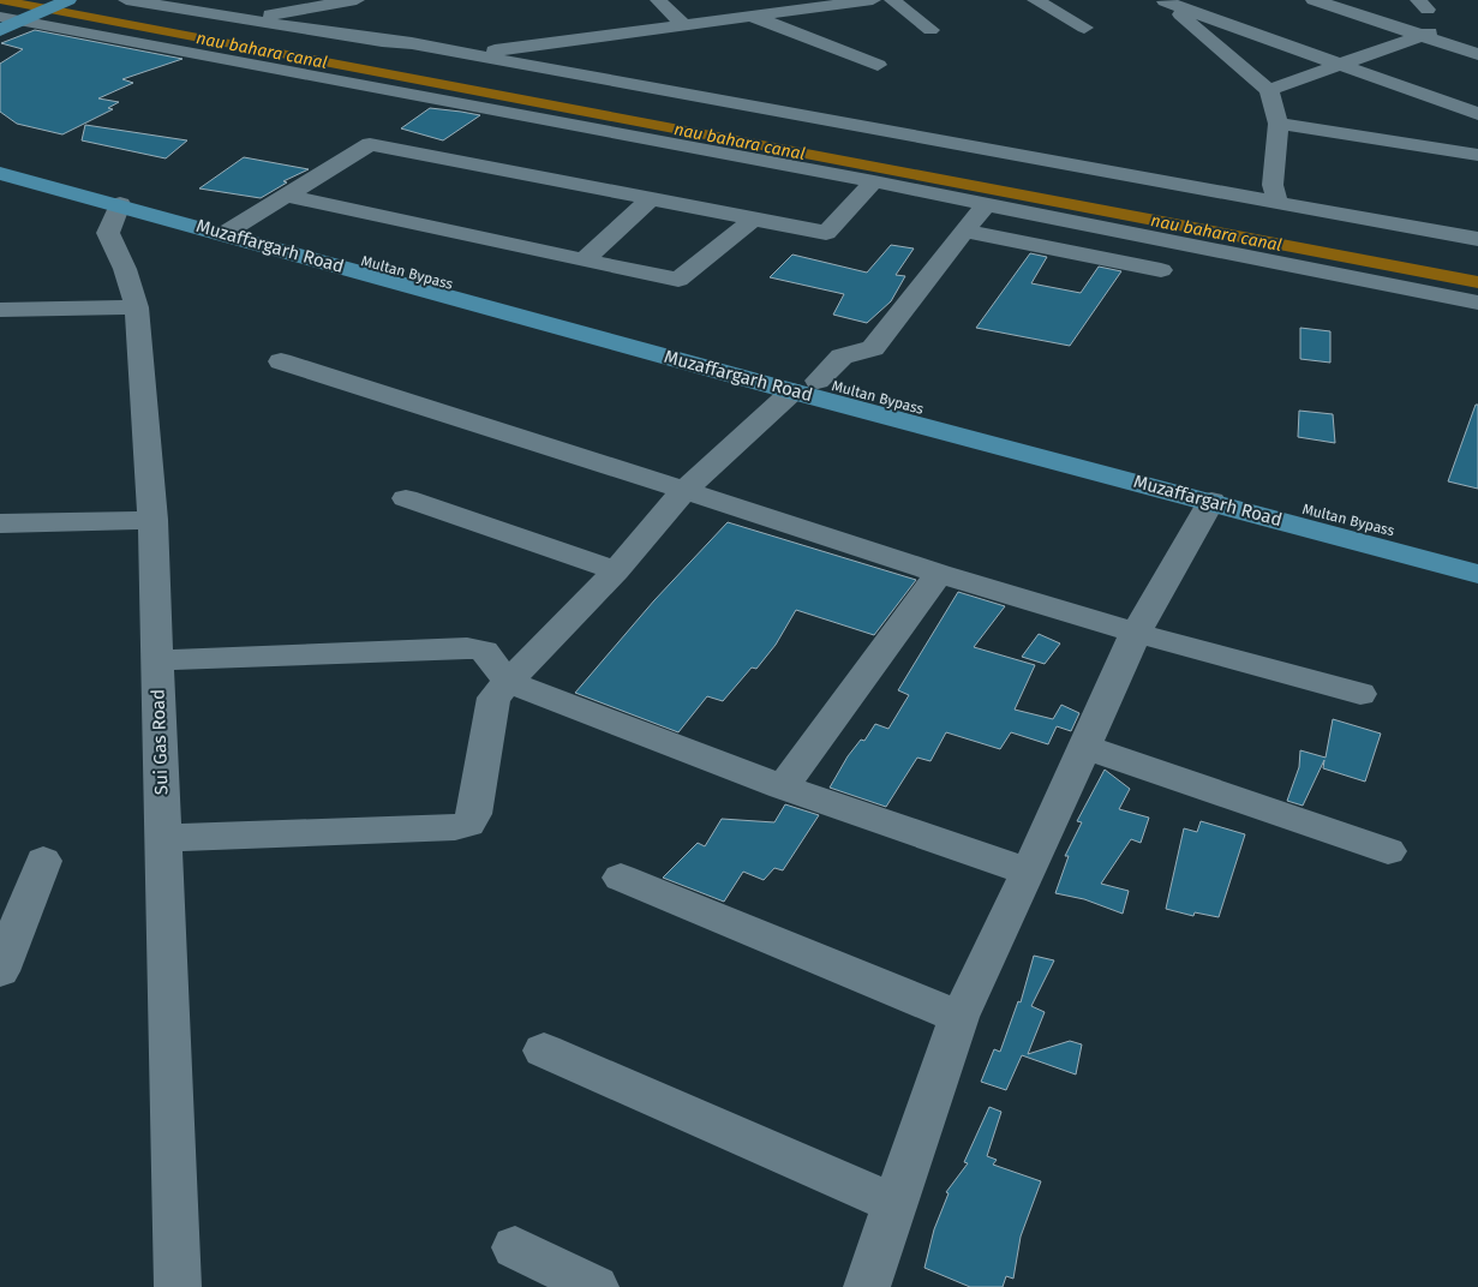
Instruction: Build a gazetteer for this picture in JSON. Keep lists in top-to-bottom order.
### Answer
{
  "streets": {
    "main road": ["Muzaffargarh Road", "Multan Bypass"],
    "street": ["Sui Gas Road"]
  },
  "crossings": [
    ["Muzaffargarh Road", "Multan Bypass"],
    ["Muzaffargarh Road", "Sui Gas Road"]
  ],
  "water": ["nau bahara canal"]
}
